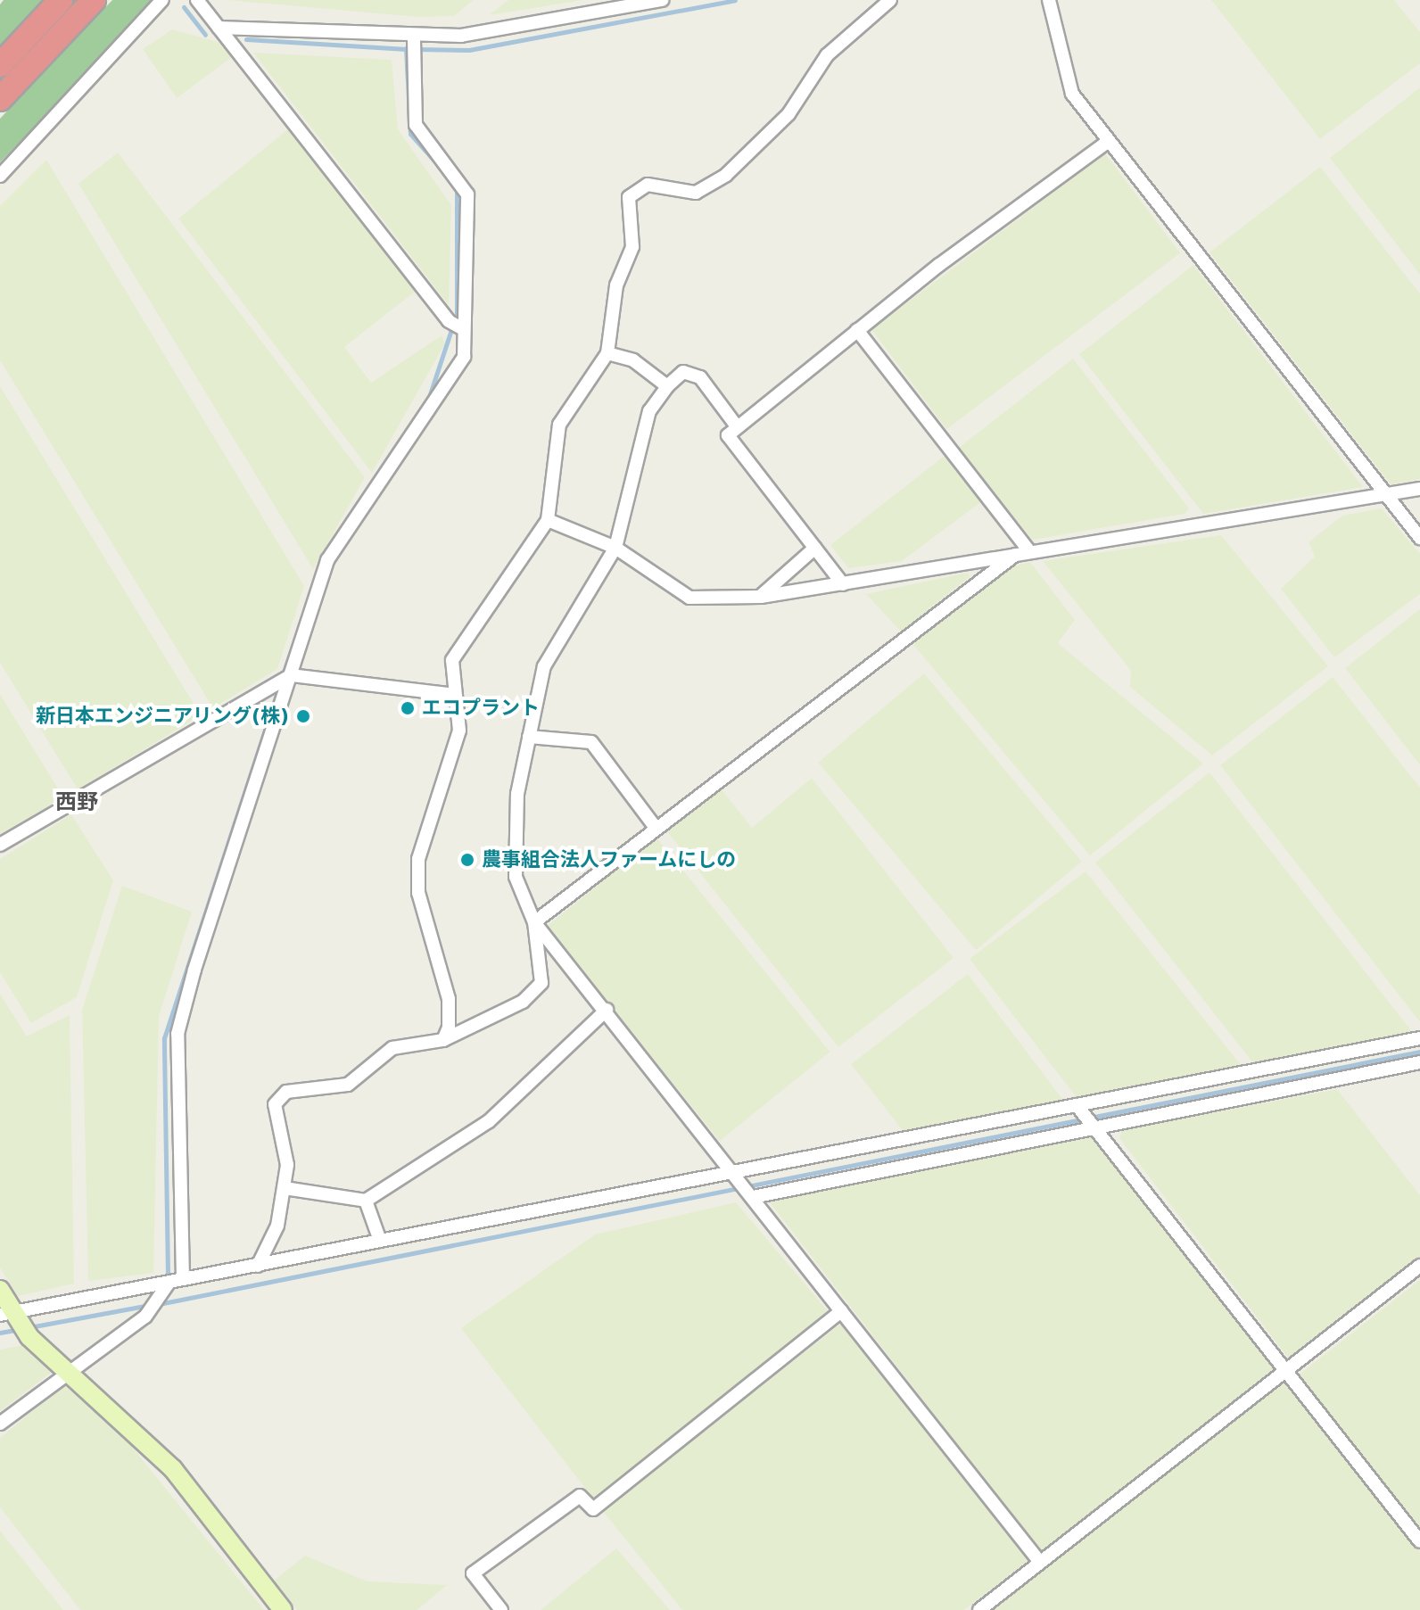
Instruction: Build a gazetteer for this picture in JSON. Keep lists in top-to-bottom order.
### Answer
{
  "districts": ["西野"],
  "places": ["エコプラント", "新日本エンジニアリング(株)", "農事組合法人ファームにしの"]
}
